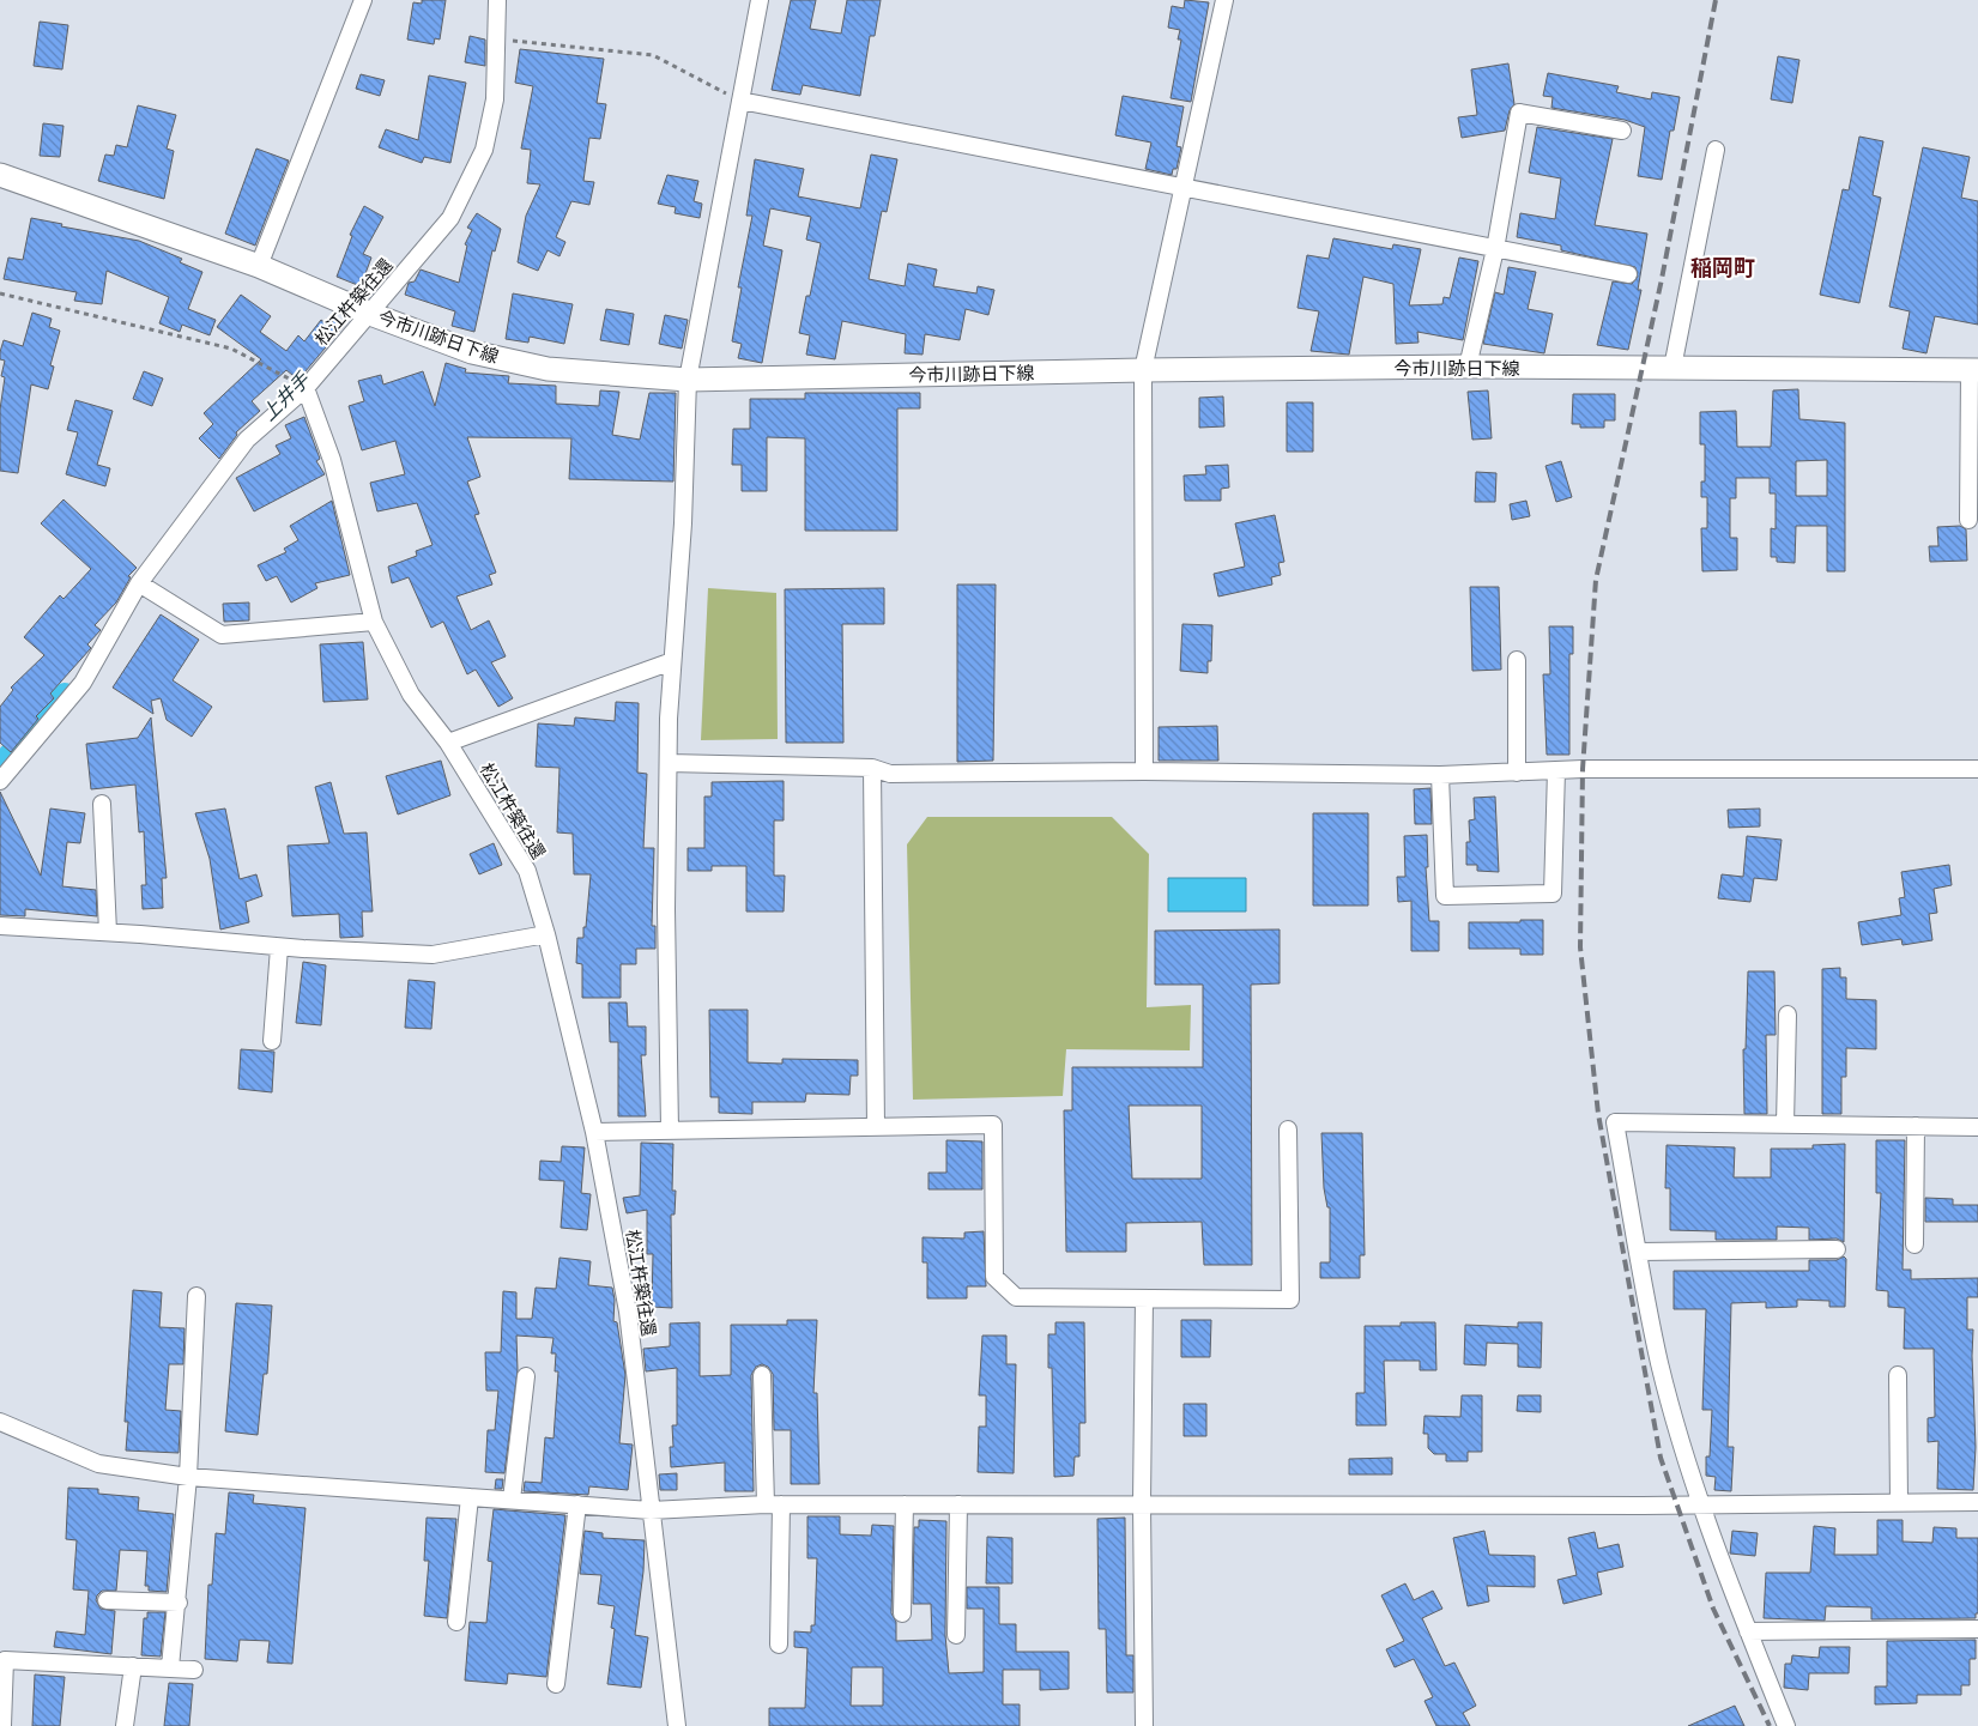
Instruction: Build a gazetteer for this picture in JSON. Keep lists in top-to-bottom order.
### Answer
{
  "streets": {
    "street": ["松江杵築往還", "今市川跡日下線"]
  },
  "crossings": [
    ["松江杵築往還", "今市川跡日下線"]
  ],
  "districts": ["稲岡町"],
  "water": ["上井手"]
}
